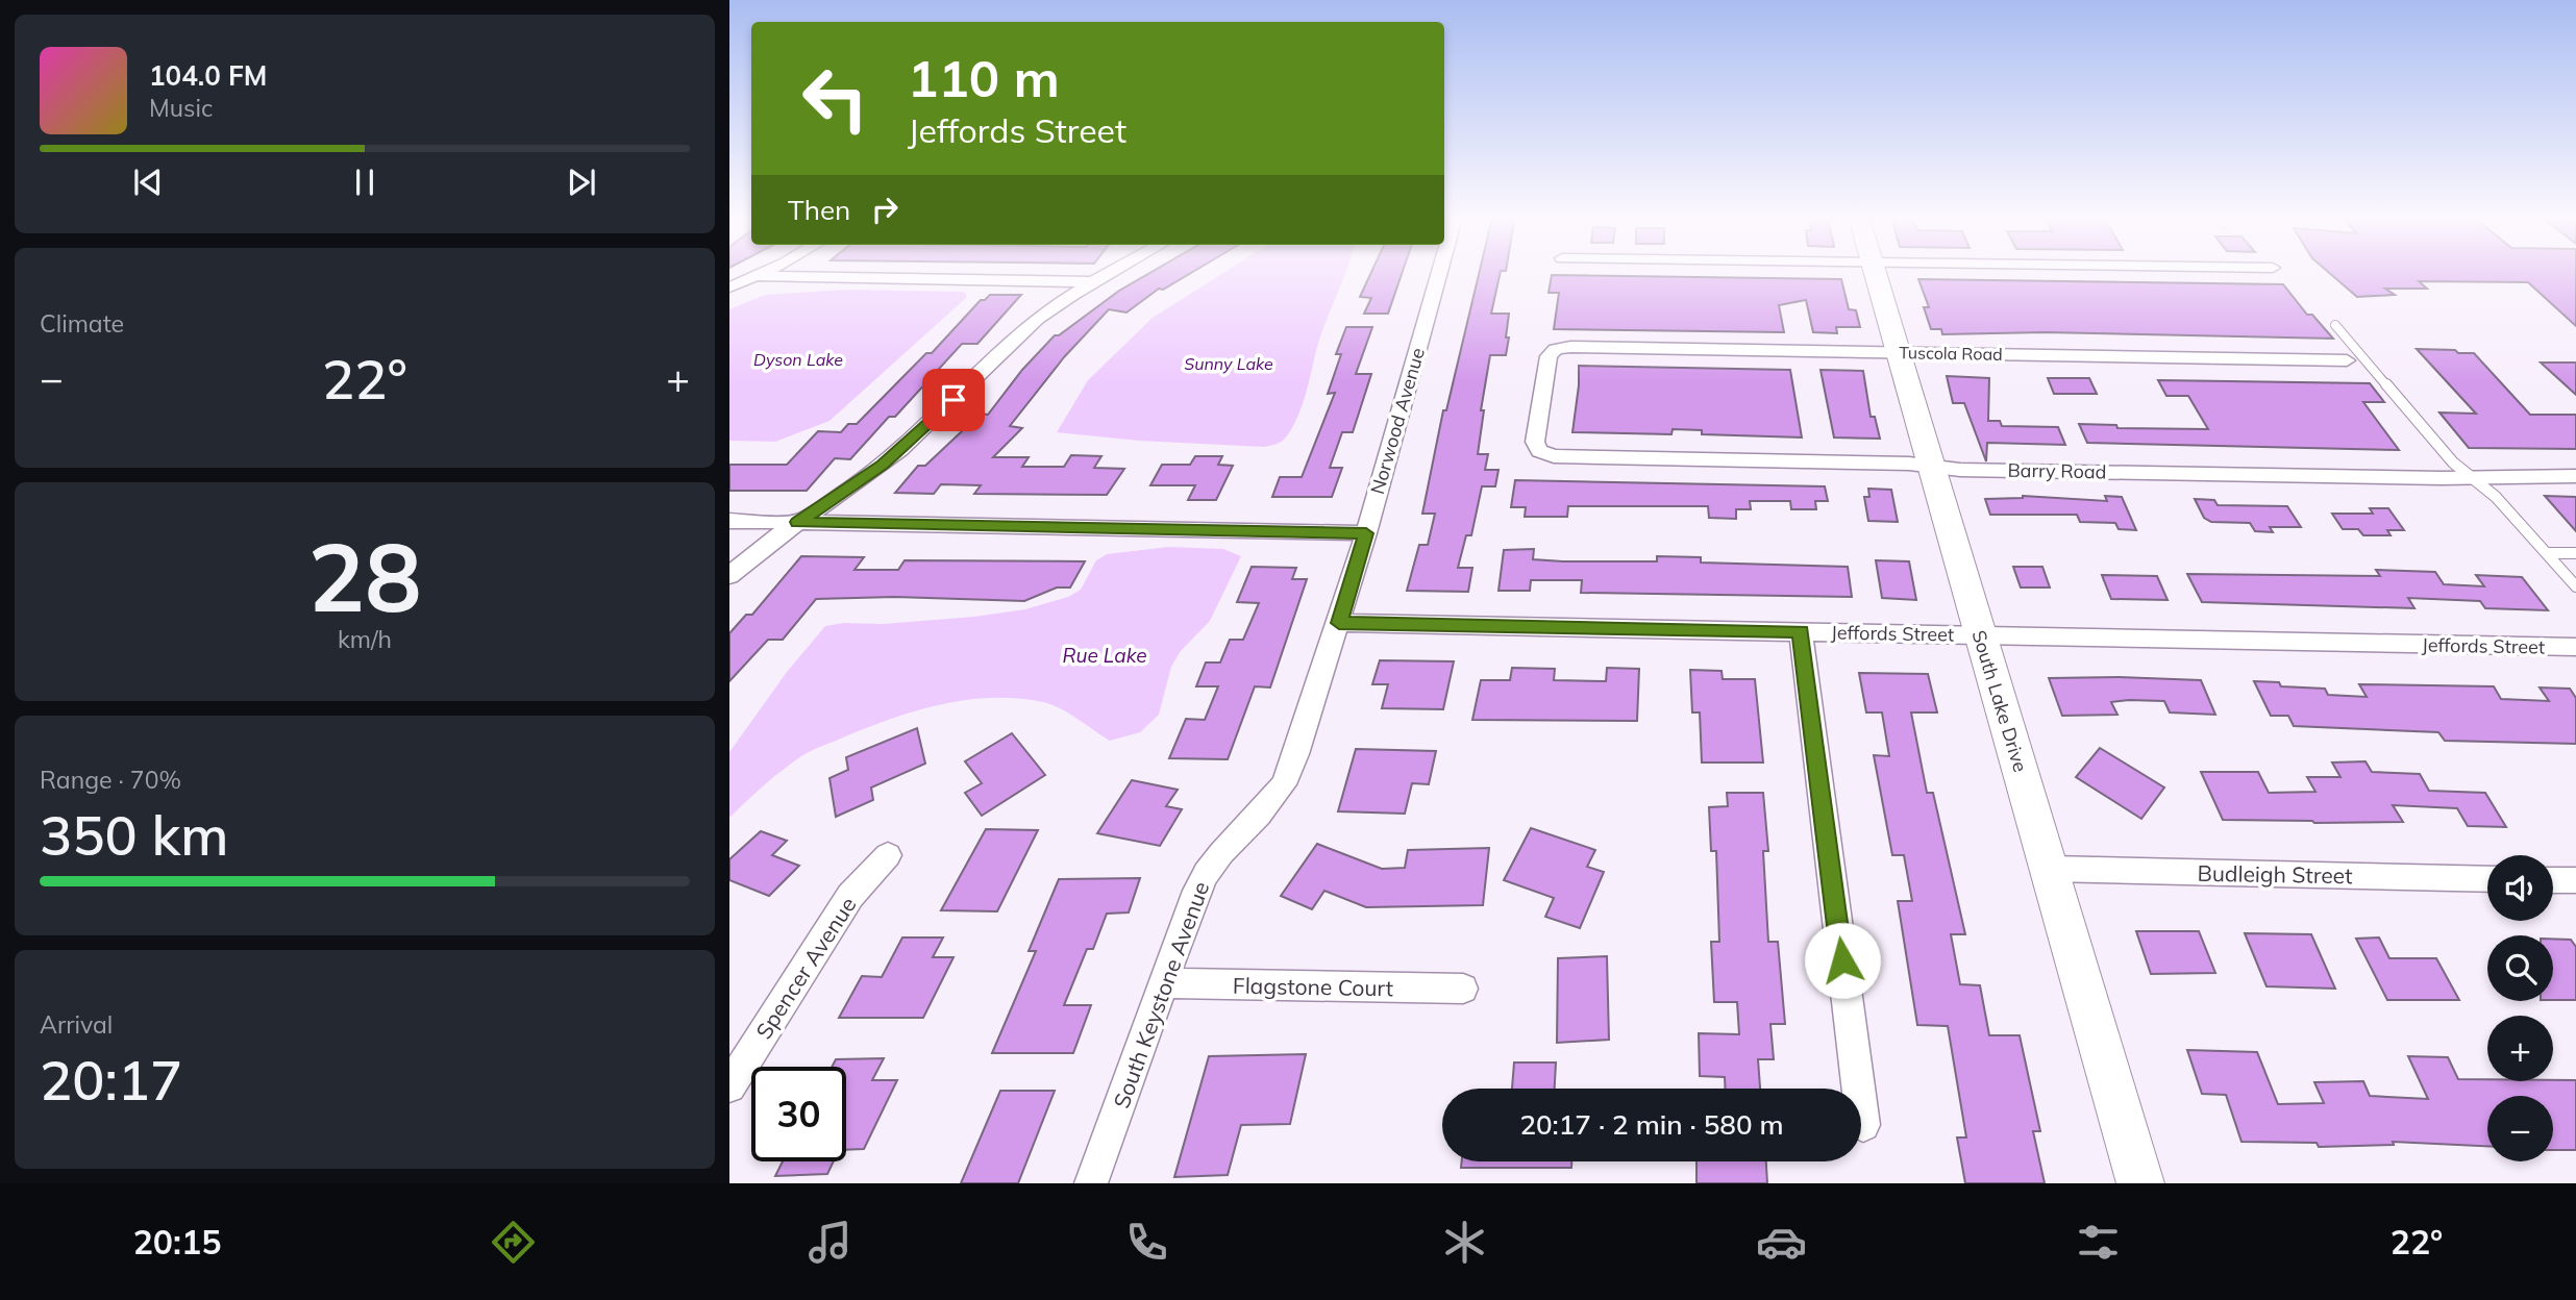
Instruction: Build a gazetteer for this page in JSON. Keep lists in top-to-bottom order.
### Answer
{
  "streets": {
    "street": [
      "Tuscola Road",
      "Norwood Avenue",
      "Barry Road",
      "Jeffords Street",
      "South Lake Drive",
      "Budleigh Street",
      "Spencer Avenue",
      "Flagstone Court",
      "South Keystone Avenue"
    ]
  },
  "crossings": [
    ["Tuscola Road", "Barry Road"],
    ["Tuscola Road", "South Lake Drive"],
    ["Norwood Avenue", "Jeffords Street"],
    ["Norwood Avenue", "South Keystone Avenue"],
    ["Barry Road", "South Lake Drive"],
    ["Jeffords Street", "South Lake Drive"],
    ["Jeffords Street", "South Keystone Avenue"],
    ["South Lake Drive", "Budleigh Street"],
    ["Flagstone Court", "South Keystone Avenue"]
  ],
  "water": ["Dyson Lake", "Sunny Lake", "Rue Lake"],
  "page": {
    "turn": ["110 m", "Jeffords Street"],
    "song": ["104.0 FM", "Music"],
    "then": "Then",
    "tile": [
      "Climate",
      ["28", "km/h"],
      ["Range · 70%", "350 km"],
      ["Arrival", "20:17"]
    ],
    "heat": ["−", "22°", "+"],
    "map_buttons": ["+", "−"],
    "limit": "30",
    "trip": "20:17 · 2 min · 580 m",
    "tabs": ["20:15", "22°"]
  }
}
